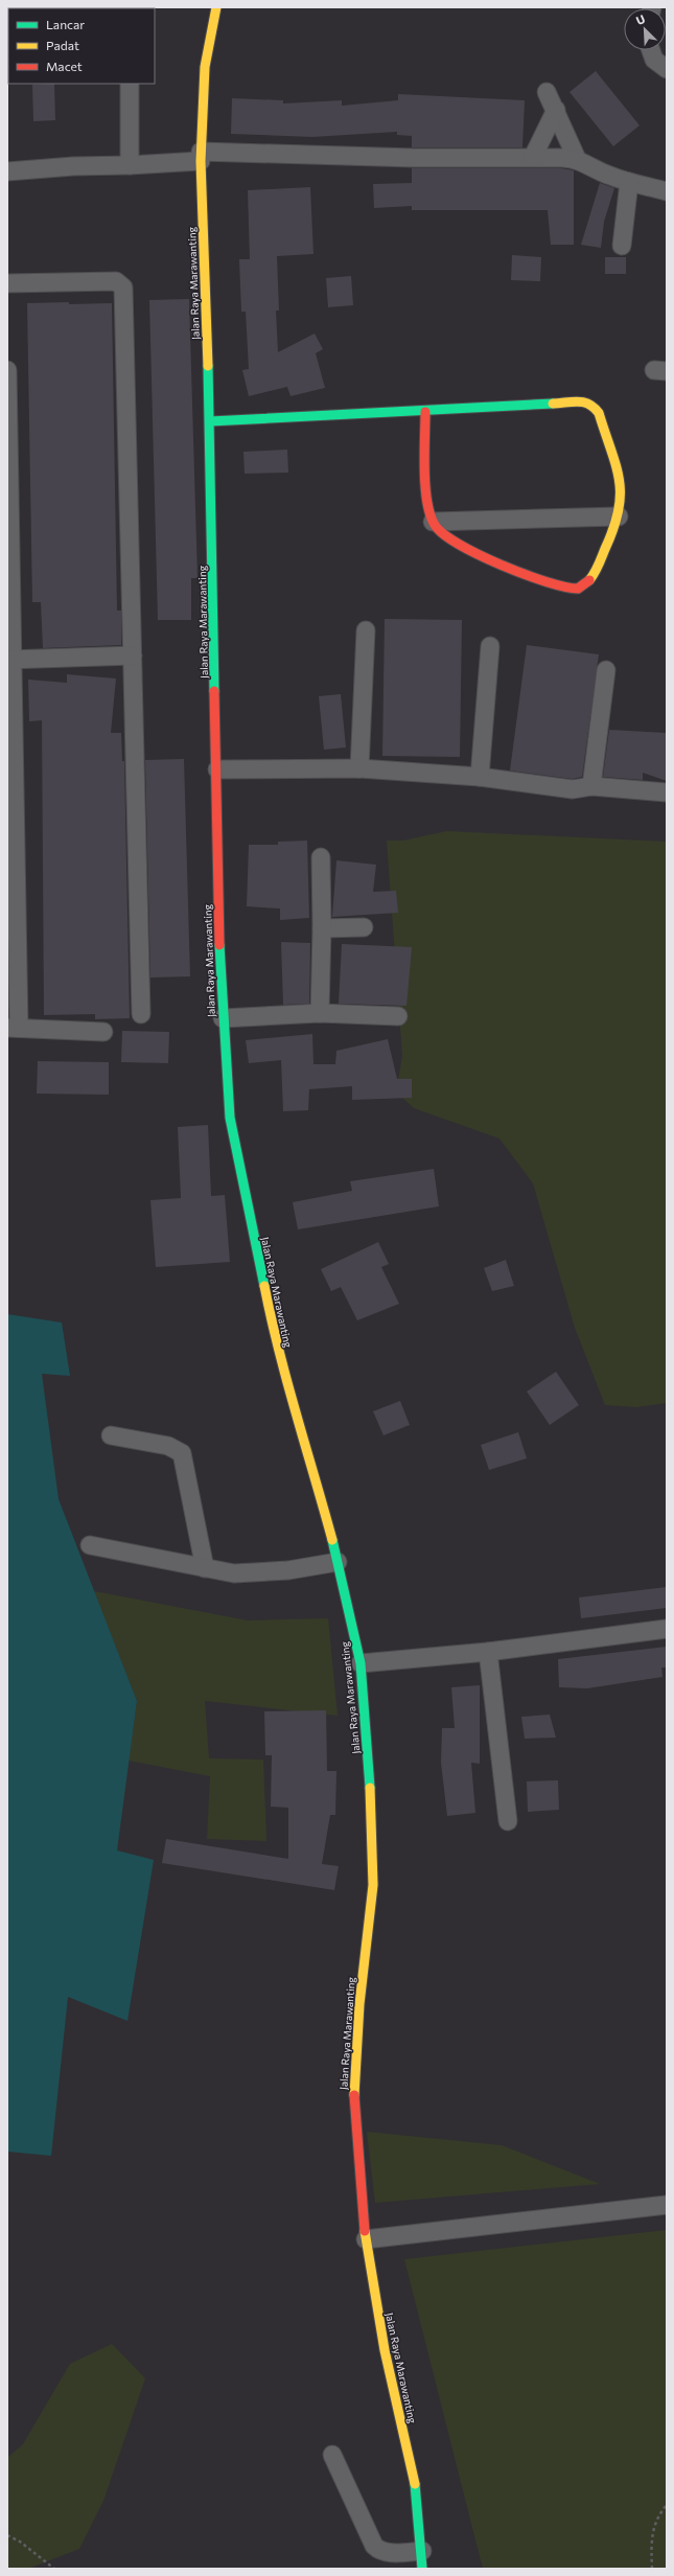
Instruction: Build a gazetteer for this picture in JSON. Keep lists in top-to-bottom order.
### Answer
{
  "streets": {
    "street": ["Jalan Raya Marawanting"]
  },
  "legend": ["Lancar", "Padat", "Macet"],
  "north": "top left"
}
